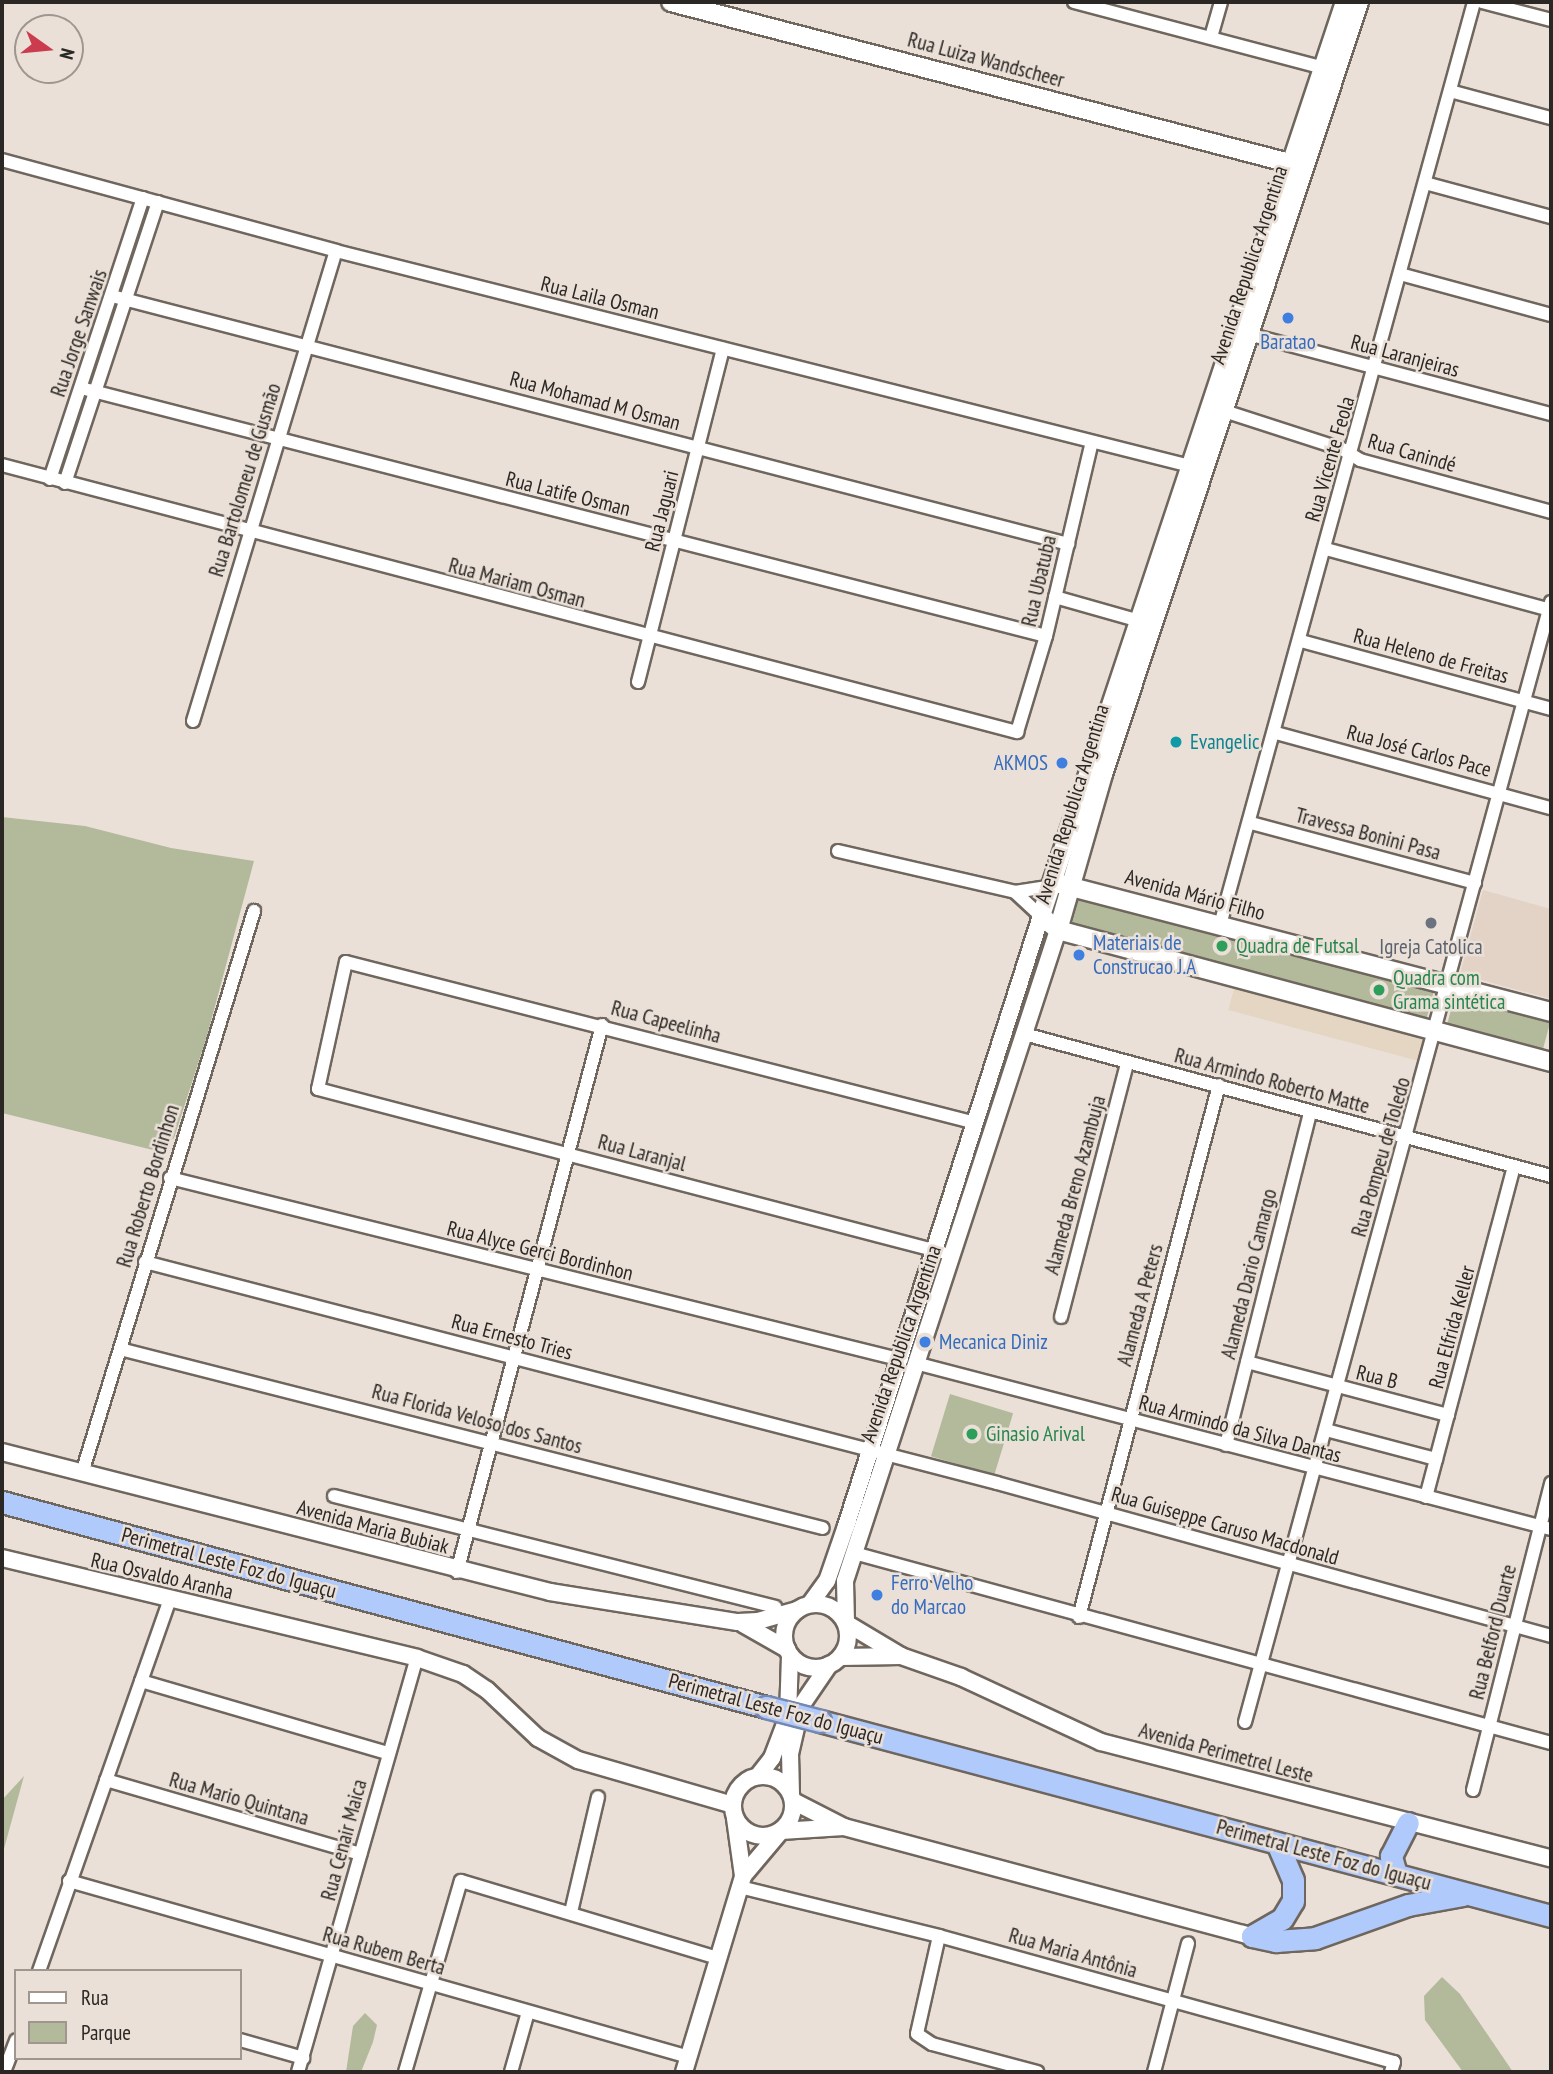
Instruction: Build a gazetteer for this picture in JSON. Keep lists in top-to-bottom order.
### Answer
{
  "streets": {
    "highway": ["Perimetral Leste Foz do Iguaçu"],
    "main road": ["Rua Luiza Wandscheer", "Avenida Republica Argentina", "Avenida Mário Filho"],
    "street": [
      "Rua Laila Osman",
      "Rua Jorge Sanwais",
      "Rua Laranjeiras",
      "Rua Mohamad M Osman",
      "Rua Canindé",
      "Rua Vicente Feola",
      "Rua Bartolomeu de Gusmão",
      "Rua Latife Osman",
      "Rua Jaguari",
      "Rua Ubatuba",
      "Rua Mariam Osman",
      "Rua Heleno de Freitas",
      "Rua José Carlos Pace",
      "Travessa Bonini Pasa",
      "Rua Capeelinha",
      "Rua Armindo Roberto Matte",
      "Rua Laranjal",
      "Rua Pompeu de Toledo",
      "Alameda Breno Azambuja",
      "Rua Roberto Bordinhon",
      "Rua Alyce Gerci Bordinhon",
      "Alameda Dario Camargo",
      "Alameda A Peters",
      "Rua Elfrida Keller",
      "Rua Ernesto Tries",
      "Rua B",
      "Rua Florida Veloso dos Santos",
      "Rua Armindo da Silva Dantas",
      "Rua Guiseppe Caruso Macdonald",
      "Avenida Maria Bubiak",
      "Rua Osvaldo Aranha",
      "Rua Belford Duarte",
      "Avenida Perimetrel Leste",
      "Rua Mario Quintana",
      "Rua Cenair Maica",
      "Rua Rubem Berta",
      "Rua Maria Antônia"
    ]
  },
  "crossings": [
    ["Rua Luiza Wandscheer", "Avenida Republica Argentina"],
    ["Avenida Republica Argentina", "Rua Laila Osman"],
    ["Avenida Republica Argentina", "Rua Laranjeiras"],
    ["Avenida Republica Argentina", "Rua Canindé"],
    ["Avenida Republica Argentina", "Avenida Mário Filho"],
    ["Avenida Republica Argentina", "Rua Capeelinha"],
    ["Avenida Republica Argentina", "Rua Armindo Roberto Matte"],
    ["Avenida Republica Argentina", "Rua Laranjal"],
    ["Avenida Republica Argentina", "Rua Alyce Gerci Bordinhon"],
    ["Avenida Republica Argentina", "Rua Ernesto Tries"],
    ["Avenida Republica Argentina", "Rua Armindo da Silva Dantas"],
    ["Avenida Republica Argentina", "Rua Guiseppe Caruso Macdonald"],
    ["Avenida Republica Argentina", "Avenida Maria Bubiak"],
    ["Avenida Republica Argentina", "Avenida Perimetrel Leste"],
    ["Rua Laila Osman", "Rua Jorge Sanwais"],
    ["Rua Laila Osman", "Rua Bartolomeu de Gusmão"],
    ["Rua Laila Osman", "Rua Jaguari"],
    ["Rua Laila Osman", "Rua Ubatuba"],
    ["Rua Jorge Sanwais", "Rua Mohamad M Osman"],
    ["Rua Jorge Sanwais", "Rua Latife Osman"],
    ["Rua Jorge Sanwais", "Rua Mariam Osman"],
    ["Rua Laranjeiras", "Rua Vicente Feola"],
    ["Rua Mohamad M Osman", "Rua Bartolomeu de Gusmão"],
    ["Rua Mohamad M Osman", "Rua Jaguari"],
    ["Rua Mohamad M Osman", "Rua Ubatuba"],
    ["Rua Canindé", "Rua Vicente Feola"],
    ["Rua Vicente Feola", "Rua Heleno de Freitas"],
    ["Rua Vicente Feola", "Rua José Carlos Pace"],
    ["Rua Vicente Feola", "Travessa Bonini Pasa"],
    ["Rua Vicente Feola", "Avenida Mário Filho"],
    ["Rua Bartolomeu de Gusmão", "Rua Latife Osman"],
    ["Rua Bartolomeu de Gusmão", "Rua Mariam Osman"],
    ["Rua Latife Osman", "Rua Jaguari"],
    ["Rua Latife Osman", "Rua Ubatuba"],
    ["Rua Jaguari", "Rua Mariam Osman"],
    ["Rua Ubatuba", "Rua Mariam Osman"],
    ["Rua Heleno de Freitas", "Rua Pompeu de Toledo"],
    ["Rua José Carlos Pace", "Rua Pompeu de Toledo"],
    ["Travessa Bonini Pasa", "Rua Pompeu de Toledo"],
    ["Avenida Mário Filho", "Rua Pompeu de Toledo"],
    ["Rua Capeelinha", "Rua Laranjal"],
    ["Rua Armindo Roberto Matte", "Rua Pompeu de Toledo"],
    ["Rua Armindo Roberto Matte", "Alameda Breno Azambuja"],
    ["Rua Armindo Roberto Matte", "Alameda Dario Camargo"],
    ["Rua Armindo Roberto Matte", "Alameda A Peters"],
    ["Rua Armindo Roberto Matte", "Rua Elfrida Keller"],
    ["Rua Pompeu de Toledo", "Rua B"],
    ["Rua Pompeu de Toledo", "Rua Armindo da Silva Dantas"],
    ["Rua Pompeu de Toledo", "Rua Guiseppe Caruso Macdonald"],
    ["Rua Roberto Bordinhon", "Rua Alyce Gerci Bordinhon"],
    ["Rua Roberto Bordinhon", "Rua Ernesto Tries"],
    ["Rua Roberto Bordinhon", "Rua Florida Veloso dos Santos"],
    ["Rua Roberto Bordinhon", "Avenida Maria Bubiak"],
    ["Alameda Dario Camargo", "Rua B"],
    ["Alameda Dario Camargo", "Rua Armindo da Silva Dantas"],
    ["Alameda A Peters", "Rua Armindo da Silva Dantas"],
    ["Alameda A Peters", "Rua Guiseppe Caruso Macdonald"],
    ["Rua Elfrida Keller", "Rua B"],
    ["Rua Elfrida Keller", "Rua Armindo da Silva Dantas"],
    ["Rua Ernesto Tries", "Rua Guiseppe Caruso Macdonald"],
    ["Rua Armindo da Silva Dantas", "Rua Belford Duarte"],
    ["Rua Guiseppe Caruso Macdonald", "Rua Belford Duarte"],
    ["Avenida Maria Bubiak", "Avenida Perimetrel Leste"],
    ["Rua Osvaldo Aranha", "Rua Cenair Maica"],
    ["Rua Mario Quintana", "Rua Cenair Maica"],
    ["Rua Cenair Maica", "Rua Rubem Berta"]
  ],
  "places": [
    "Baratao",
    "Evangelic",
    "AKMOS",
    "Igreja Catolica",
    "Quadra de Futsal",
    "Materiais de Construcao J.A",
    "Quadra com Grama sintética",
    "Mecanica Diniz",
    "Ginasio Arival",
    "Ferro Velho do Marcao"
  ],
  "legend": ["Rua", "Parque"],
  "north": "right"
}
